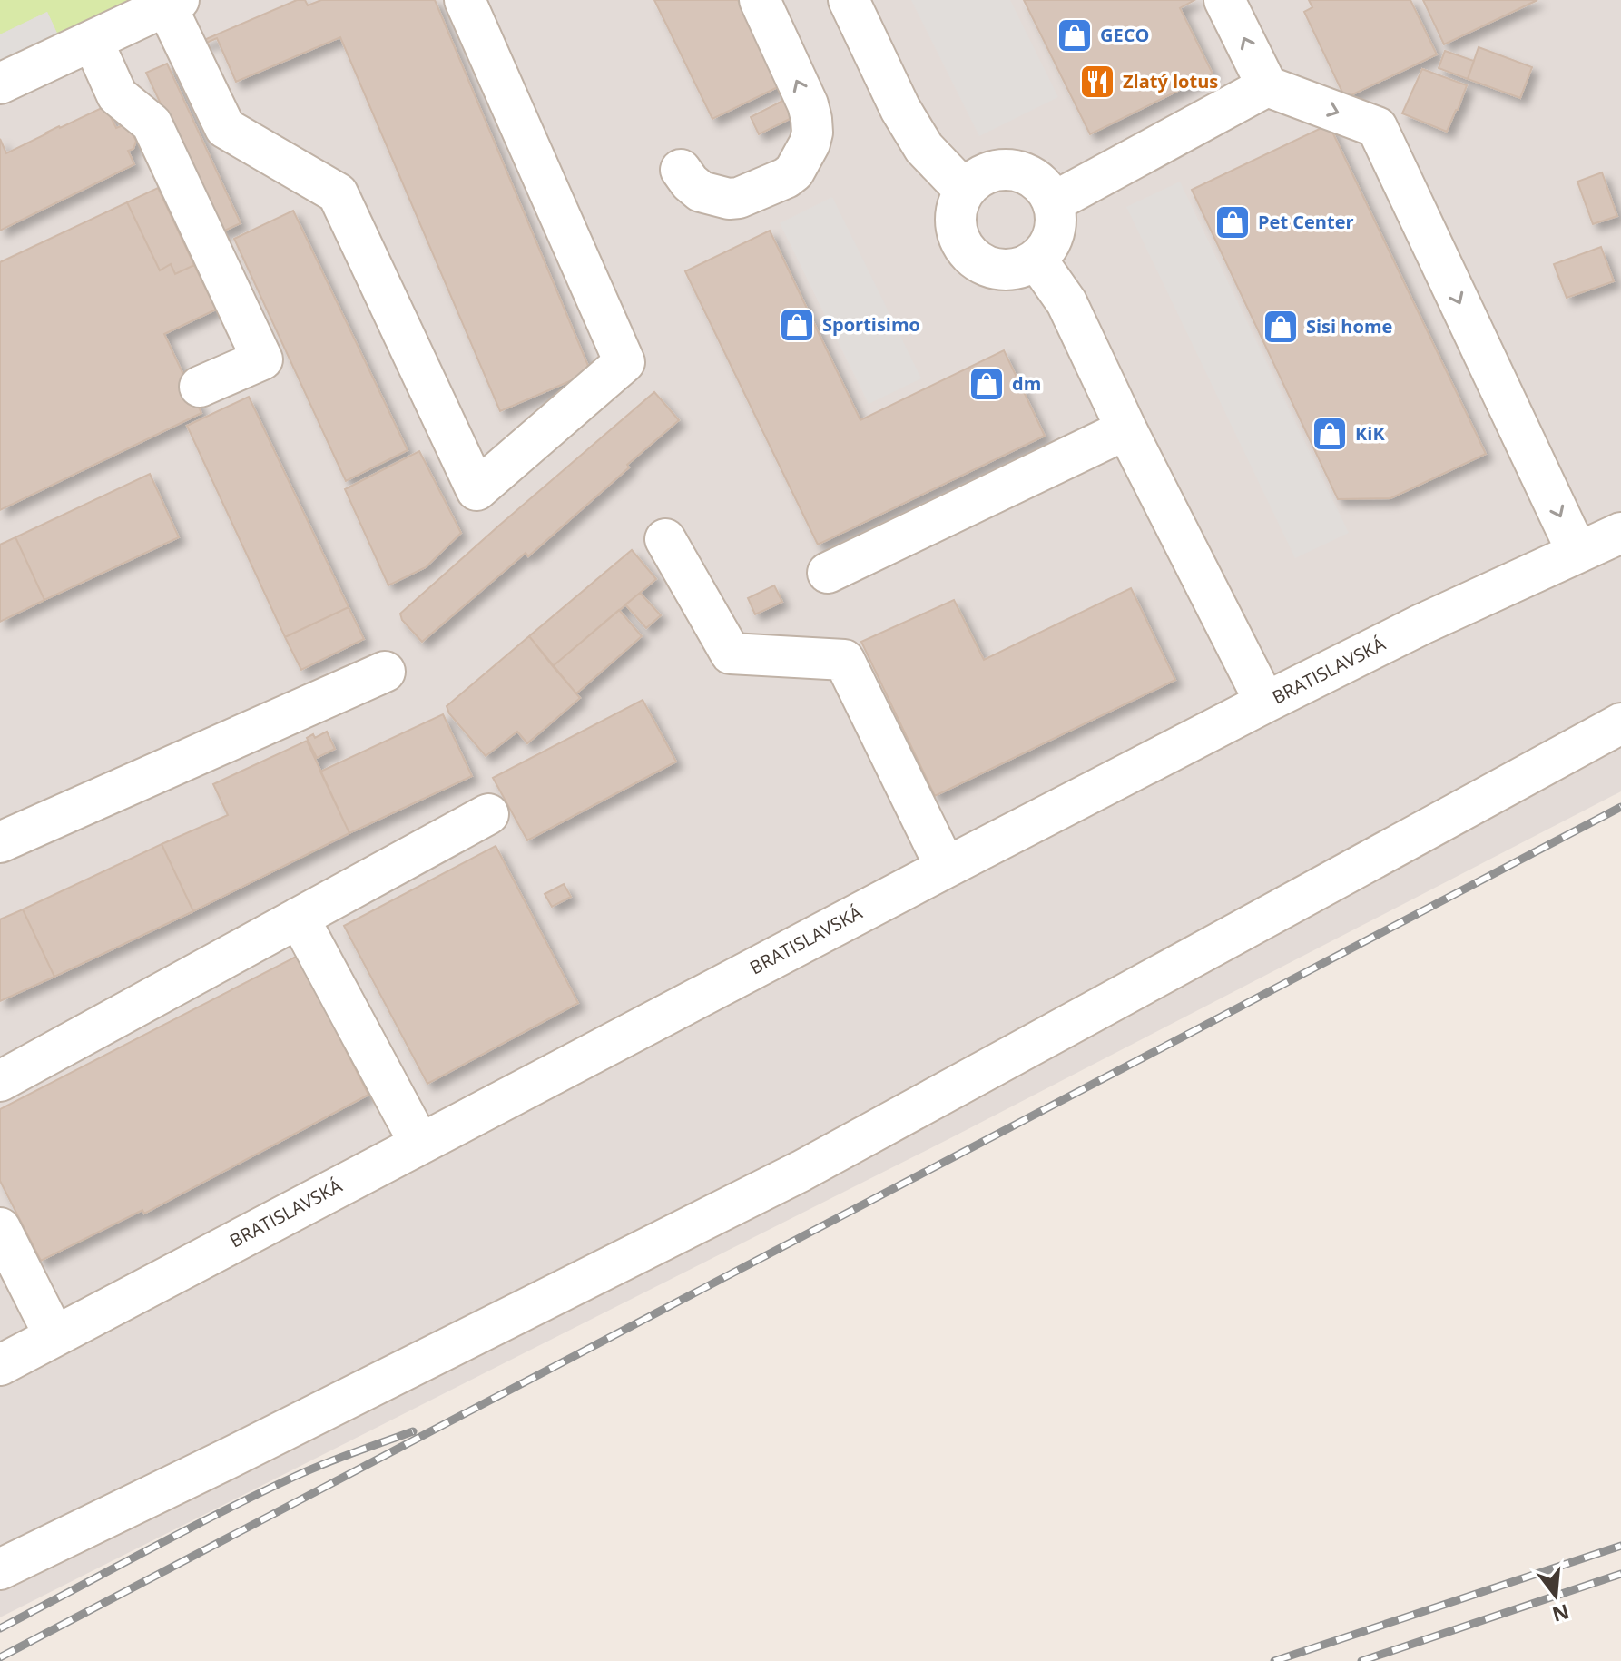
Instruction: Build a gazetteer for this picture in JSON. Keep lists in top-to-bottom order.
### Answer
{
  "streets": {
    "street": ["BRATISLAVSKÁ"]
  },
  "places": {
    "shop": [
      "GECO",
      "Pet Center",
      "Sportisimo",
      "Sisi home",
      "dm",
      "KiK"
    ],
    "restaurant": ["Zlatý lotus"]
  },
  "north": "bottom"
}
